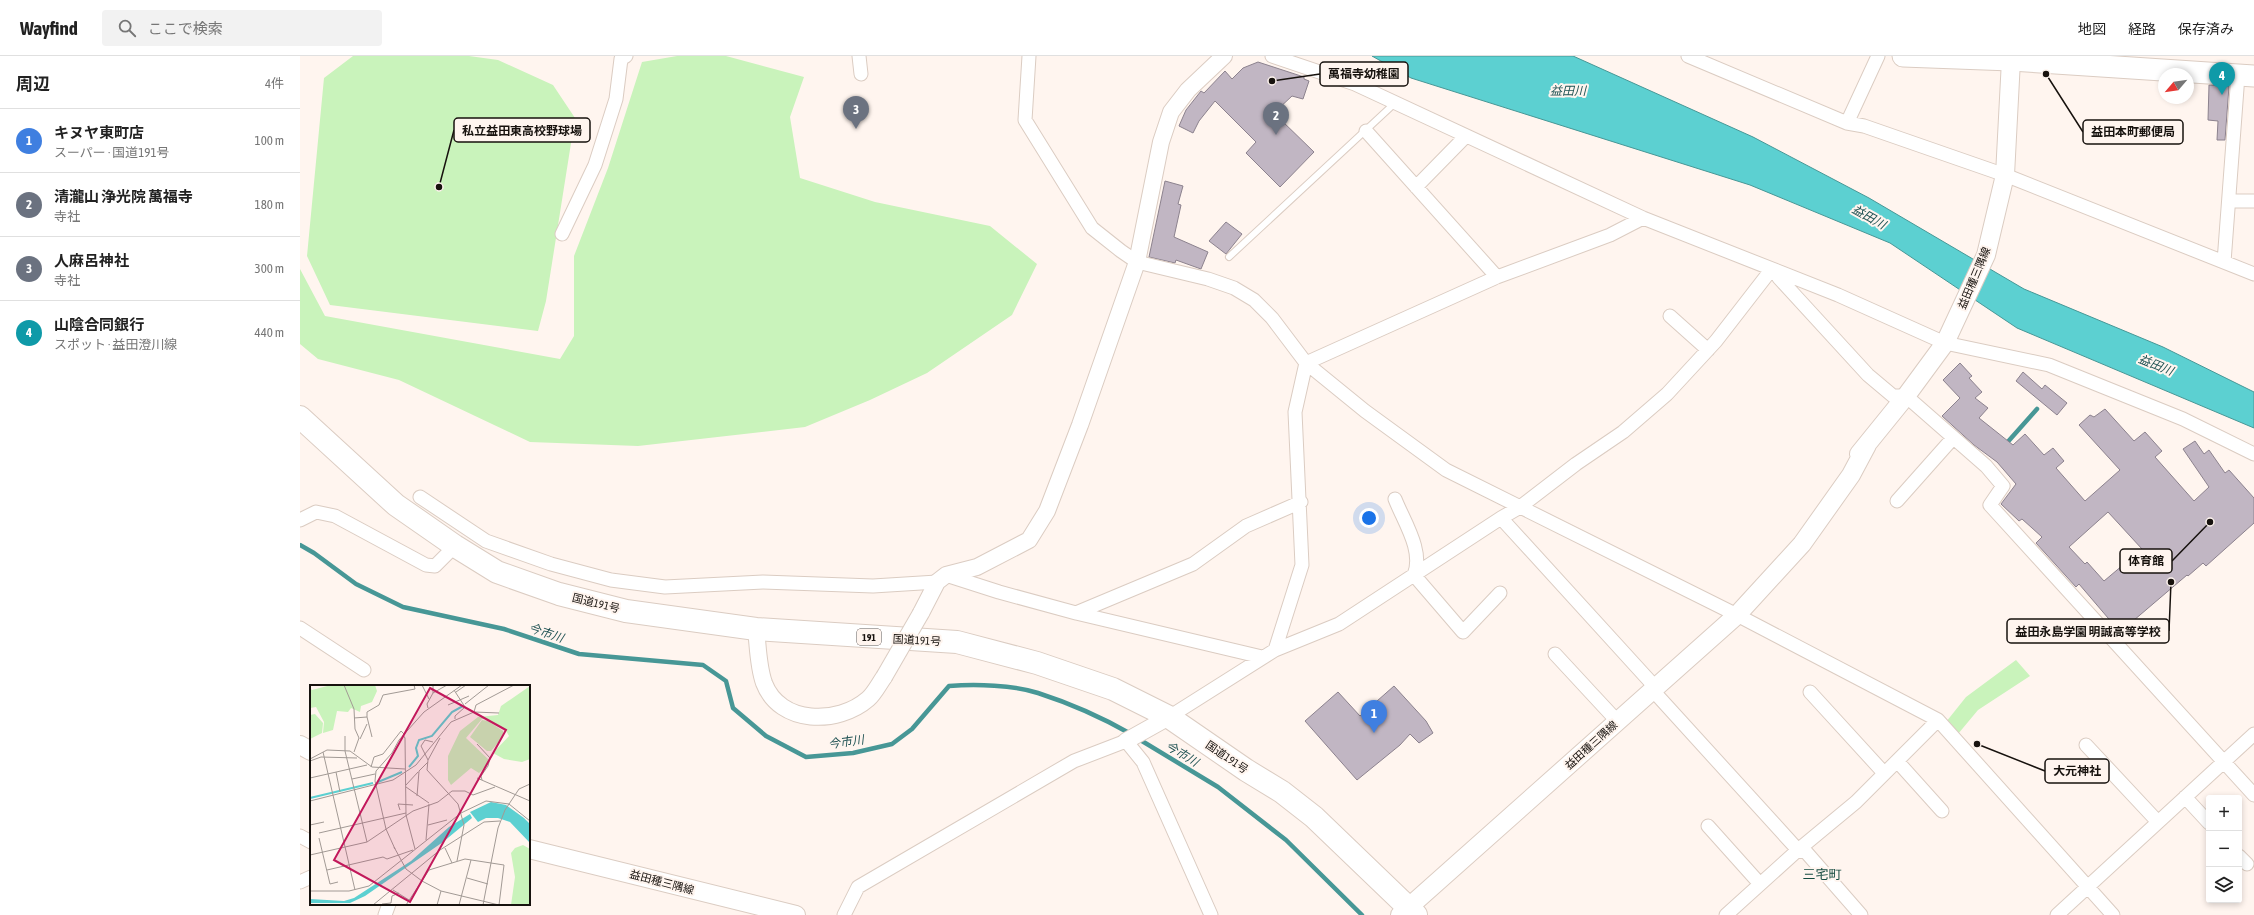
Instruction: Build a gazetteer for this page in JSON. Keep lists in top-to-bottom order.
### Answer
{
  "streets": {
    "highway": ["国道191号", "191"],
    "main road": ["益田種三隅線"]
  },
  "crossings": [
    ["益田種三隅線", "国道191号"]
  ],
  "districts": ["三宅町"],
  "water": ["益田川", "今市川"],
  "places": [
    "益田本町郵便局",
    "萬福寺幼稚園",
    "私立益田東高校野球場",
    "体育館",
    "益田永島学園 明誠高等学校",
    "大元神社"
  ],
  "north": "bottom left",
  "page": {
    "header": "Wayfind",
    "search": "ここで検索",
    "nav": ["地図", "経路", "保存済み"],
    "heading": ["周辺", "4件"],
    "pins": [
      "4",
      "3",
      "2",
      "1"
    ],
    "list": [
      {
        "mark": "1",
        "name": "キヌヤ東町店",
        "note": "スーパー · 国道191号",
        "value": "100 m"
      },
      {
        "mark": "2",
        "name": "清瀧山 浄光院 萬福寺",
        "note": "寺社",
        "value": "180 m"
      },
      {
        "mark": "3",
        "name": "人麻呂神社",
        "note": "寺社",
        "value": "300 m"
      },
      {
        "mark": "4",
        "name": "山陰合同銀行",
        "note": "スポット · 益田澄川線",
        "value": "440 m"
      }
    ],
    "map_buttons": ["+", "−"]
  }
}
